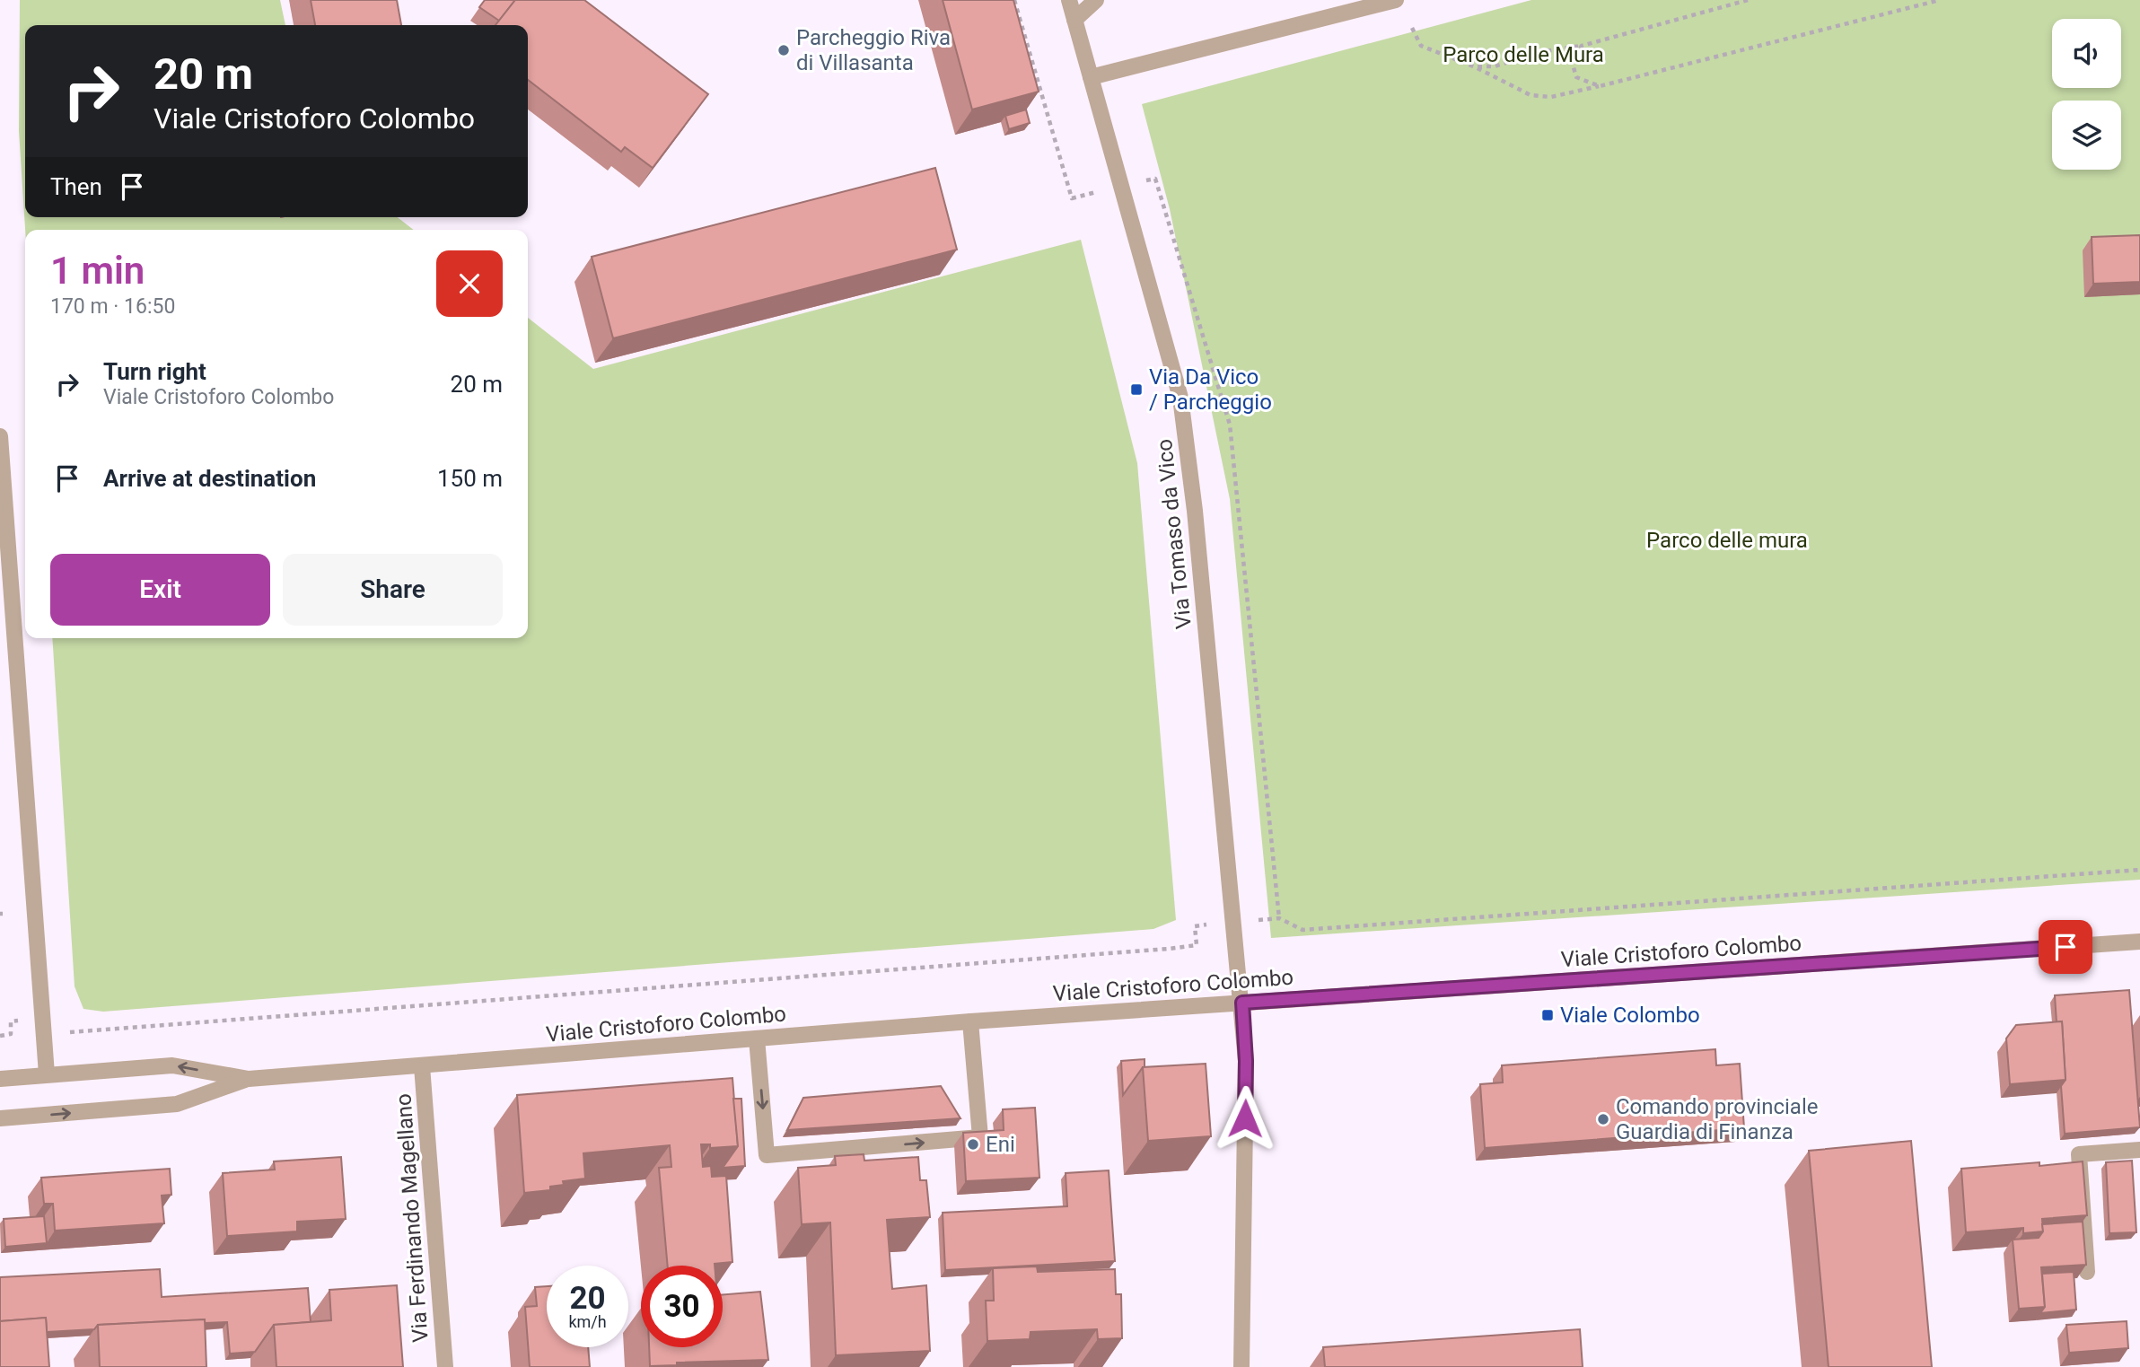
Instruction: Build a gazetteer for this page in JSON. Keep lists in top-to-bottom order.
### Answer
{
  "streets": {
    "street": ["Via Tomaso da Vico", "Viale Cristoforo Colombo", "Via Ferdinando Magellano"]
  },
  "crossings": [
    ["Via Tomaso da Vico", "Viale Cristoforo Colombo"],
    ["Viale Cristoforo Colombo", "Via Ferdinando Magellano"]
  ],
  "parks": ["Parco delle Mura", "Parco delle mura"],
  "places": {
    "other": ["Parcheggio Riva di Villasanta", "Comando provinciale Guardia di Finanza", "Eni"],
    "transit": ["Via Da Vico / Parcheggio", "Viale Colombo"]
  },
  "page": {
    "turn": ["20 m", "Viale Cristoforo Colombo"],
    "then": "Then",
    "heading": ["1 min", "170 m · 16:50"],
    "list": [
      {
        "name": "Turn right",
        "note": "Viale Cristoforo Colombo",
        "value": "20 m"
      },
      {
        "name": "Arrive at destination",
        "value": "150 m"
      }
    ],
    "buttons": ["Exit", "Share"],
    "speed": "20 km/h",
    "limit": "30"
  }
}
